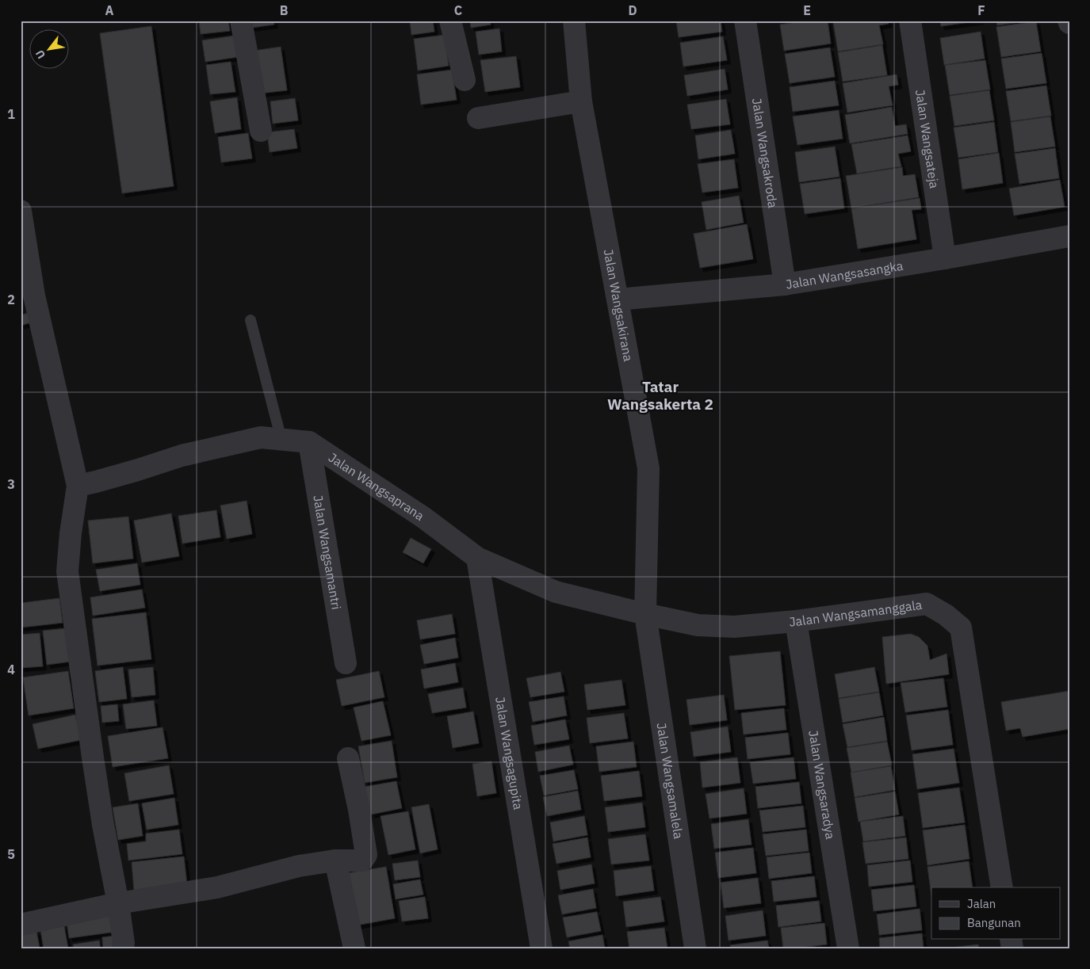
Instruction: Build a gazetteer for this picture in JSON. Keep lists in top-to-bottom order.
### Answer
{
  "streets": {
    "street": [
      "Jalan Wangsateja",
      "Jalan Wangsakroda",
      "Jalan Wangsasangka",
      "Jalan Wangsakirana",
      "Jalan Wangsaprana",
      "Jalan Wangsamantri",
      "Jalan Wangsamanggala",
      "Jalan Wangsagupita",
      "Jalan Wangsamalela",
      "Jalan Wangsaradya"
    ]
  },
  "crossings": [
    ["Jalan Wangsateja", "Jalan Wangsasangka"],
    ["Jalan Wangsakroda", "Jalan Wangsasangka"],
    ["Jalan Wangsasangka", "Jalan Wangsakirana"],
    ["Jalan Wangsakirana", "Jalan Wangsaprana"],
    ["Jalan Wangsakirana", "Jalan Wangsamanggala"],
    ["Jalan Wangsakirana", "Jalan Wangsamalela"],
    ["Jalan Wangsaprana", "Jalan Wangsamantri"],
    ["Jalan Wangsaprana", "Jalan Wangsamanggala"],
    ["Jalan Wangsaprana", "Jalan Wangsagupita"],
    ["Jalan Wangsaprana", "Jalan Wangsamalela"],
    ["Jalan Wangsamanggala", "Jalan Wangsamalela"],
    ["Jalan Wangsamanggala", "Jalan Wangsaradya"]
  ],
  "districts": ["Tatar Wangsakerta 2"],
  "legend": ["Jalan", "Bangunan"],
  "north": "bottom left",
  "grid": {
    "columns": [
      "A",
      "B",
      "C",
      "D",
      "E",
      "F"
    ],
    "rows": [
      "1",
      "2",
      "3",
      "4",
      "5"
    ]
  }
}
